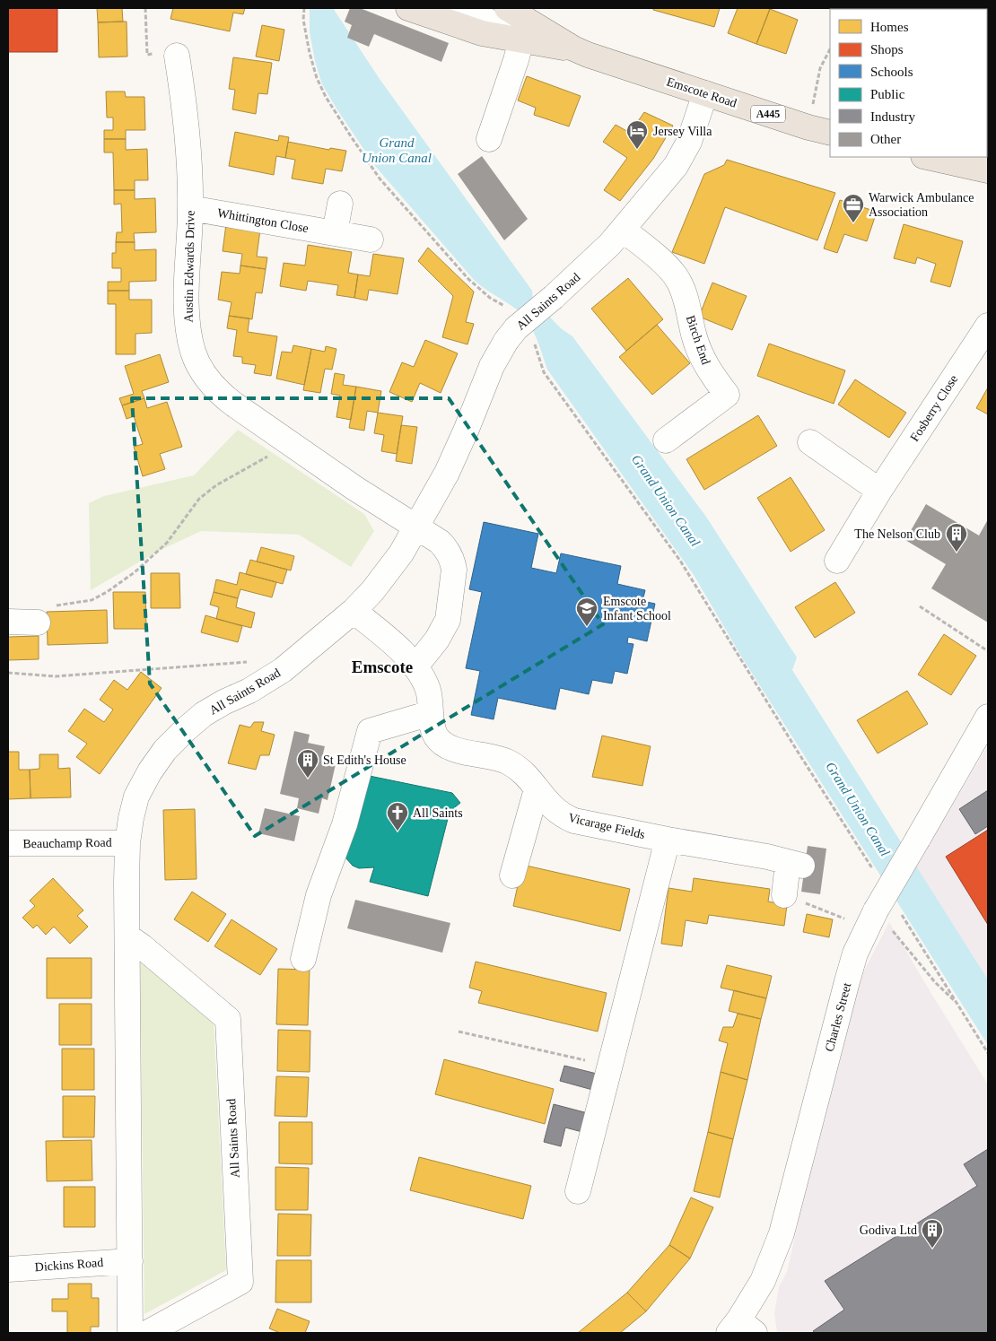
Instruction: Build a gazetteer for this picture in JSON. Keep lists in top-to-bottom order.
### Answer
{
  "streets": {
    "main road": ["Emscote Road", "A445"],
    "street": [
      "Whittington Close",
      "Austin Edwards Drive",
      "All Saints Road",
      "Birch End",
      "Fosberry Close",
      "Vicarage Fields",
      "Beauchamp Road",
      "Charles Street",
      "Dickins Road"
    ]
  },
  "crossings": [
    ["Emscote Road", "All Saints Road"],
    ["Whittington Close", "Austin Edwards Drive"],
    ["Austin Edwards Drive", "All Saints Road"],
    ["All Saints Road", "Birch End"],
    ["All Saints Road", "Vicarage Fields"],
    ["All Saints Road", "Beauchamp Road"],
    ["All Saints Road", "Dickins Road"]
  ],
  "districts": ["Emscote"],
  "water": ["Grand Union Canal"],
  "places": {
    "hotel": ["Jersey Villa"],
    "office": ["Warwick Ambulance Association"],
    "building": ["The Nelson Club", "St Edith's House", "Godiva Ltd"],
    "school or university": ["Emscote Infant School"],
    "church": ["All Saints"]
  },
  "legend": [
    "Homes",
    "Shops",
    "Schools",
    "Public",
    "Industry",
    "Other"
  ]
}
